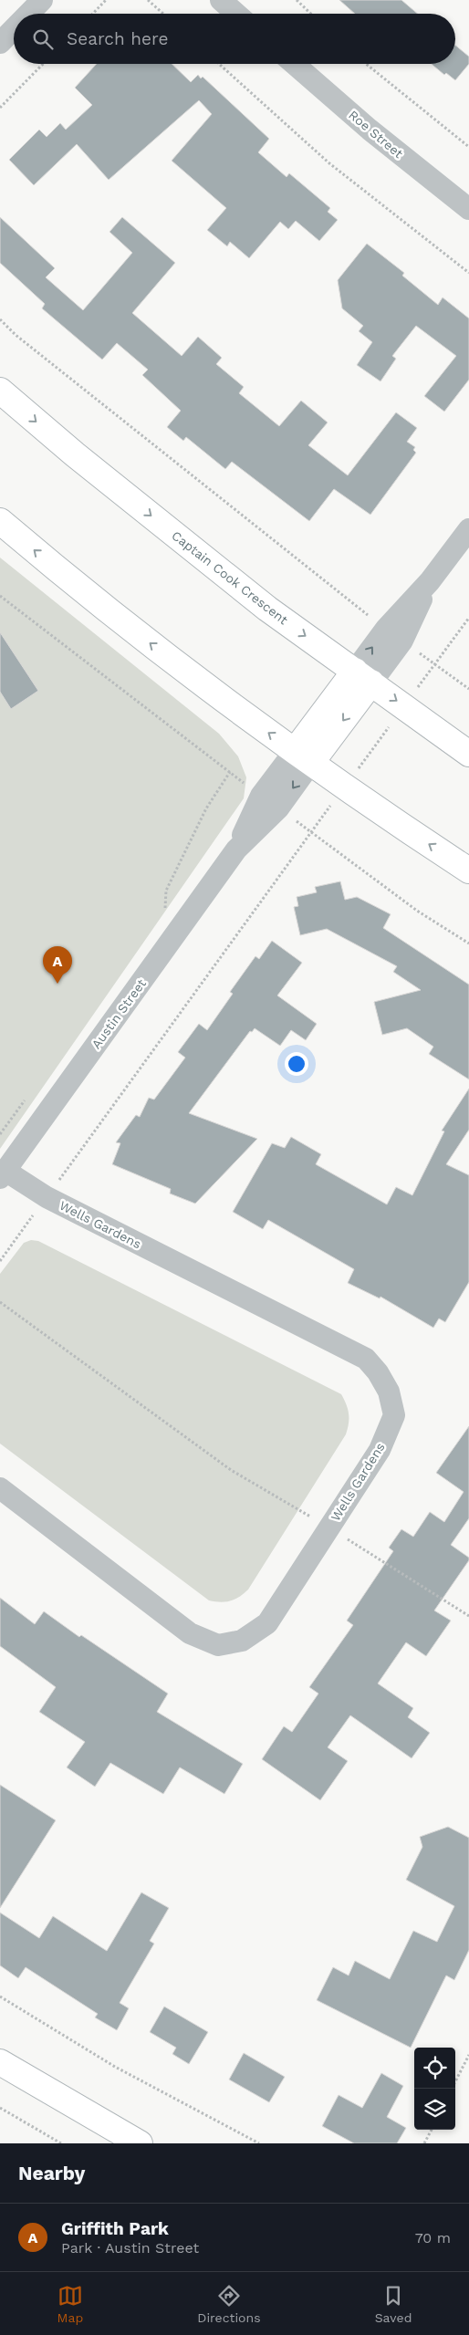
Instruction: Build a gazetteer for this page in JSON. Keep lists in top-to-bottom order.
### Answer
{
  "streets": {
    "main road": ["Captain Cook Crescent"],
    "street": ["Roe Street", "Austin Street", "Wells Gardens"]
  },
  "crossings": [
    ["Austin Street", "Wells Gardens"]
  ],
  "page": {
    "search": "Search here",
    "pins": "A",
    "heading": "Nearby",
    "list": [
      {
        "mark": "A",
        "name": "Griffith Park",
        "note": "Park · Austin Street",
        "value": "70 m"
      }
    ],
    "nav": ["Map", "Directions", "Saved"]
  }
}
